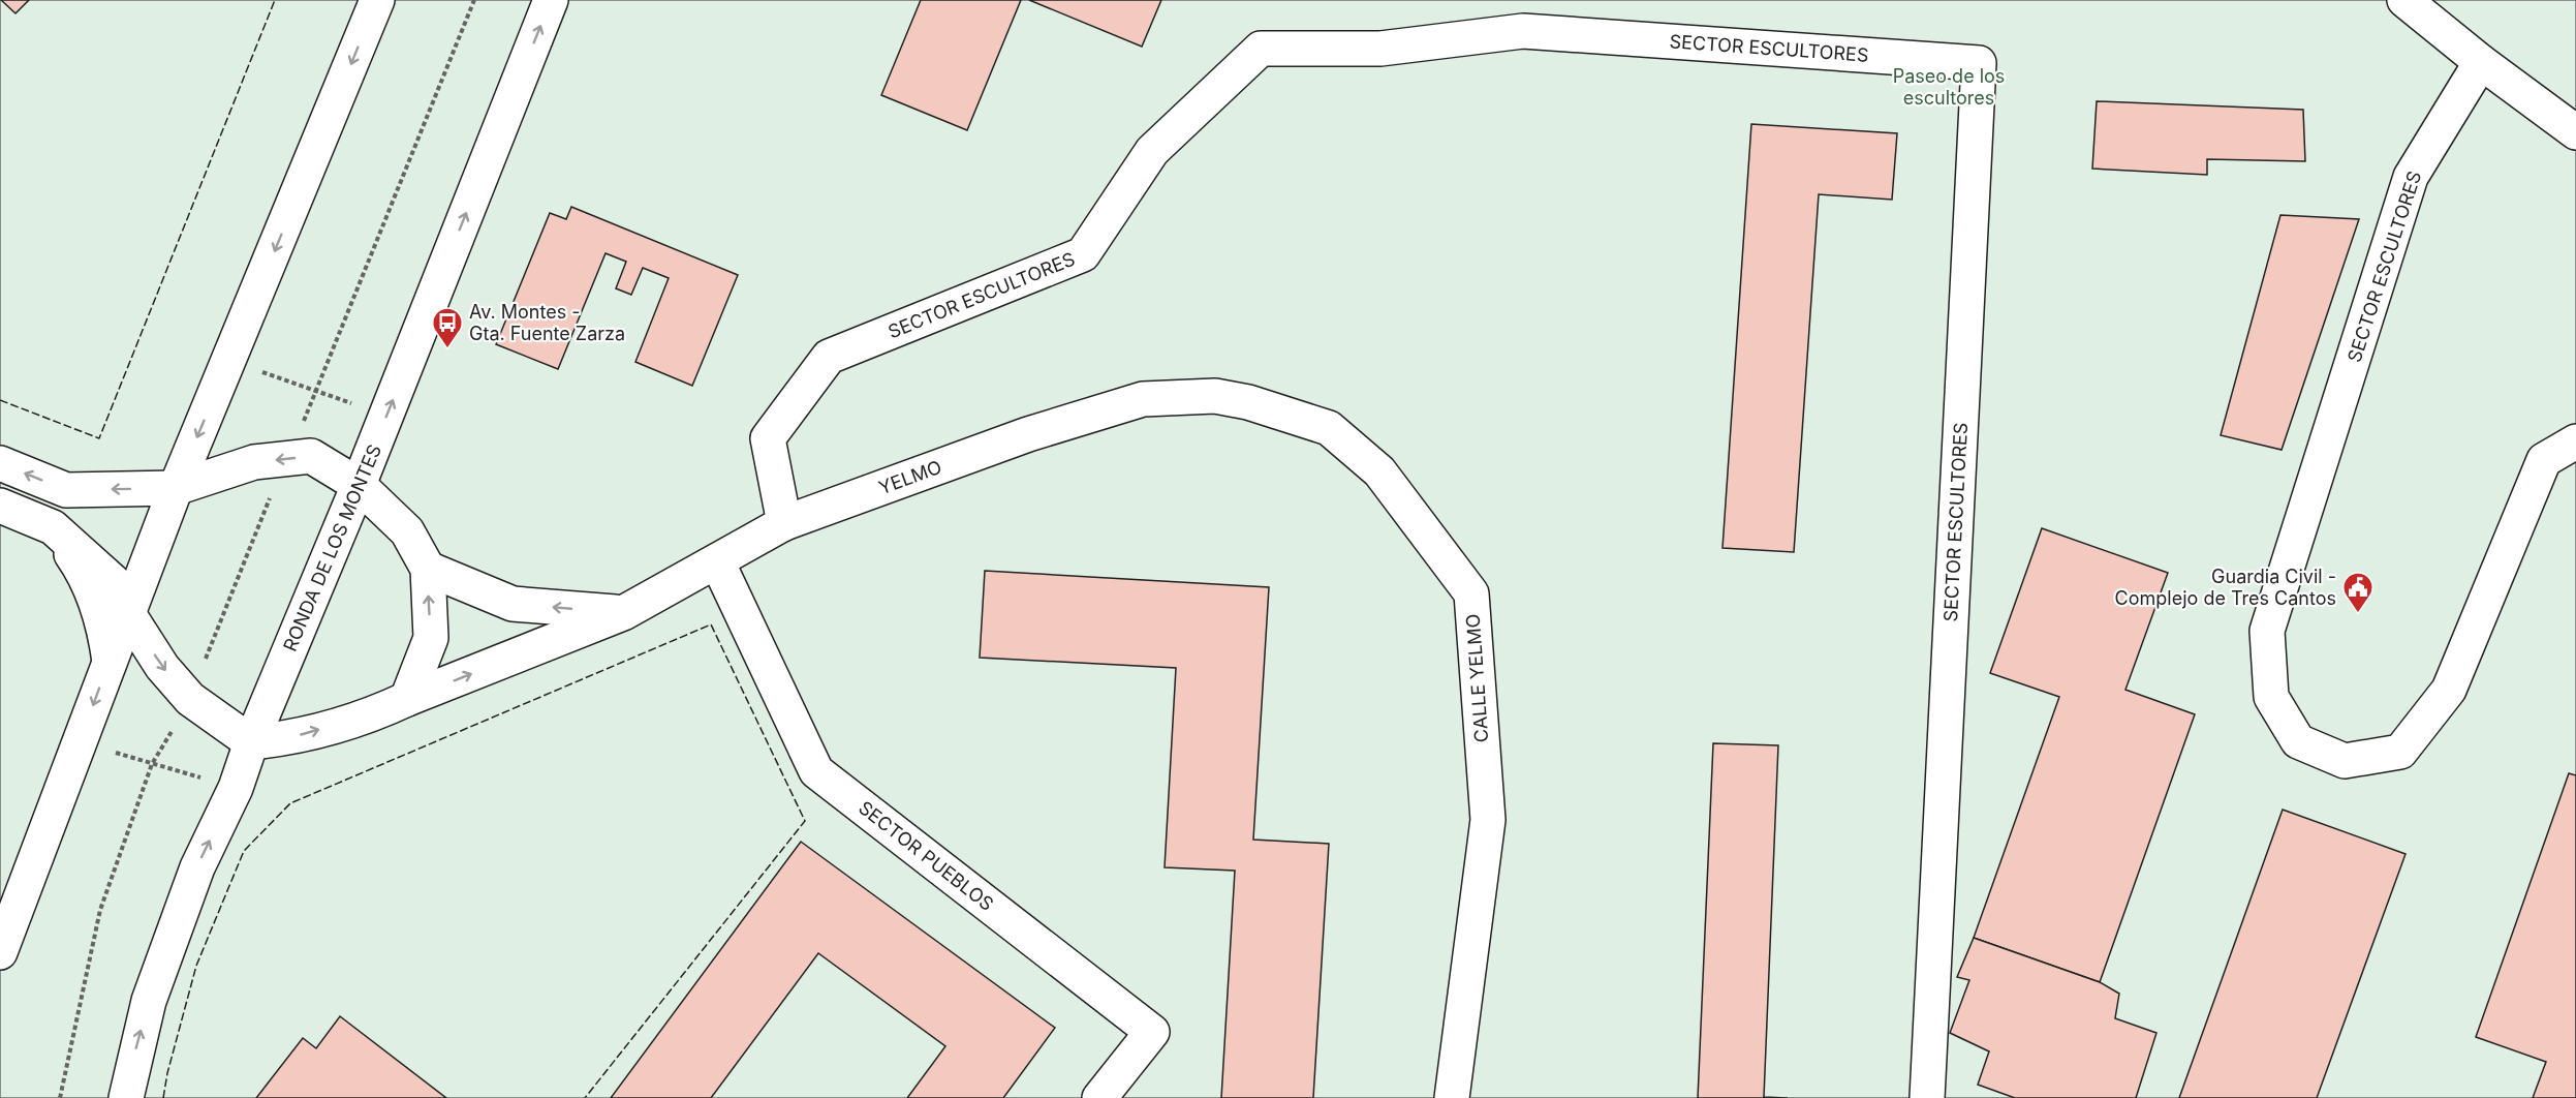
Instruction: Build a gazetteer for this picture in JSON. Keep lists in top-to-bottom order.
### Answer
{
  "streets": {
    "street": [
      "SECTOR ESCULTORES",
      "YELMO",
      "RONDA DE LOS MONTES",
      "CALLE YELMO",
      "SECTOR PUEBLOS"
    ]
  },
  "crossings": [
    ["SECTOR ESCULTORES", "YELMO"],
    ["YELMO", "RONDA DE LOS MONTES"],
    ["YELMO", "CALLE YELMO"],
    ["YELMO", "SECTOR PUEBLOS"]
  ],
  "one_way": ["YELMO"],
  "parks": ["Paseo de los escultores"],
  "places": {
    "bus stop": ["Av. Montes - Gta. Fuente Zarza"],
    "public building": ["Guardia Civil - Complejo de Tres Cantos"]
  }
}
